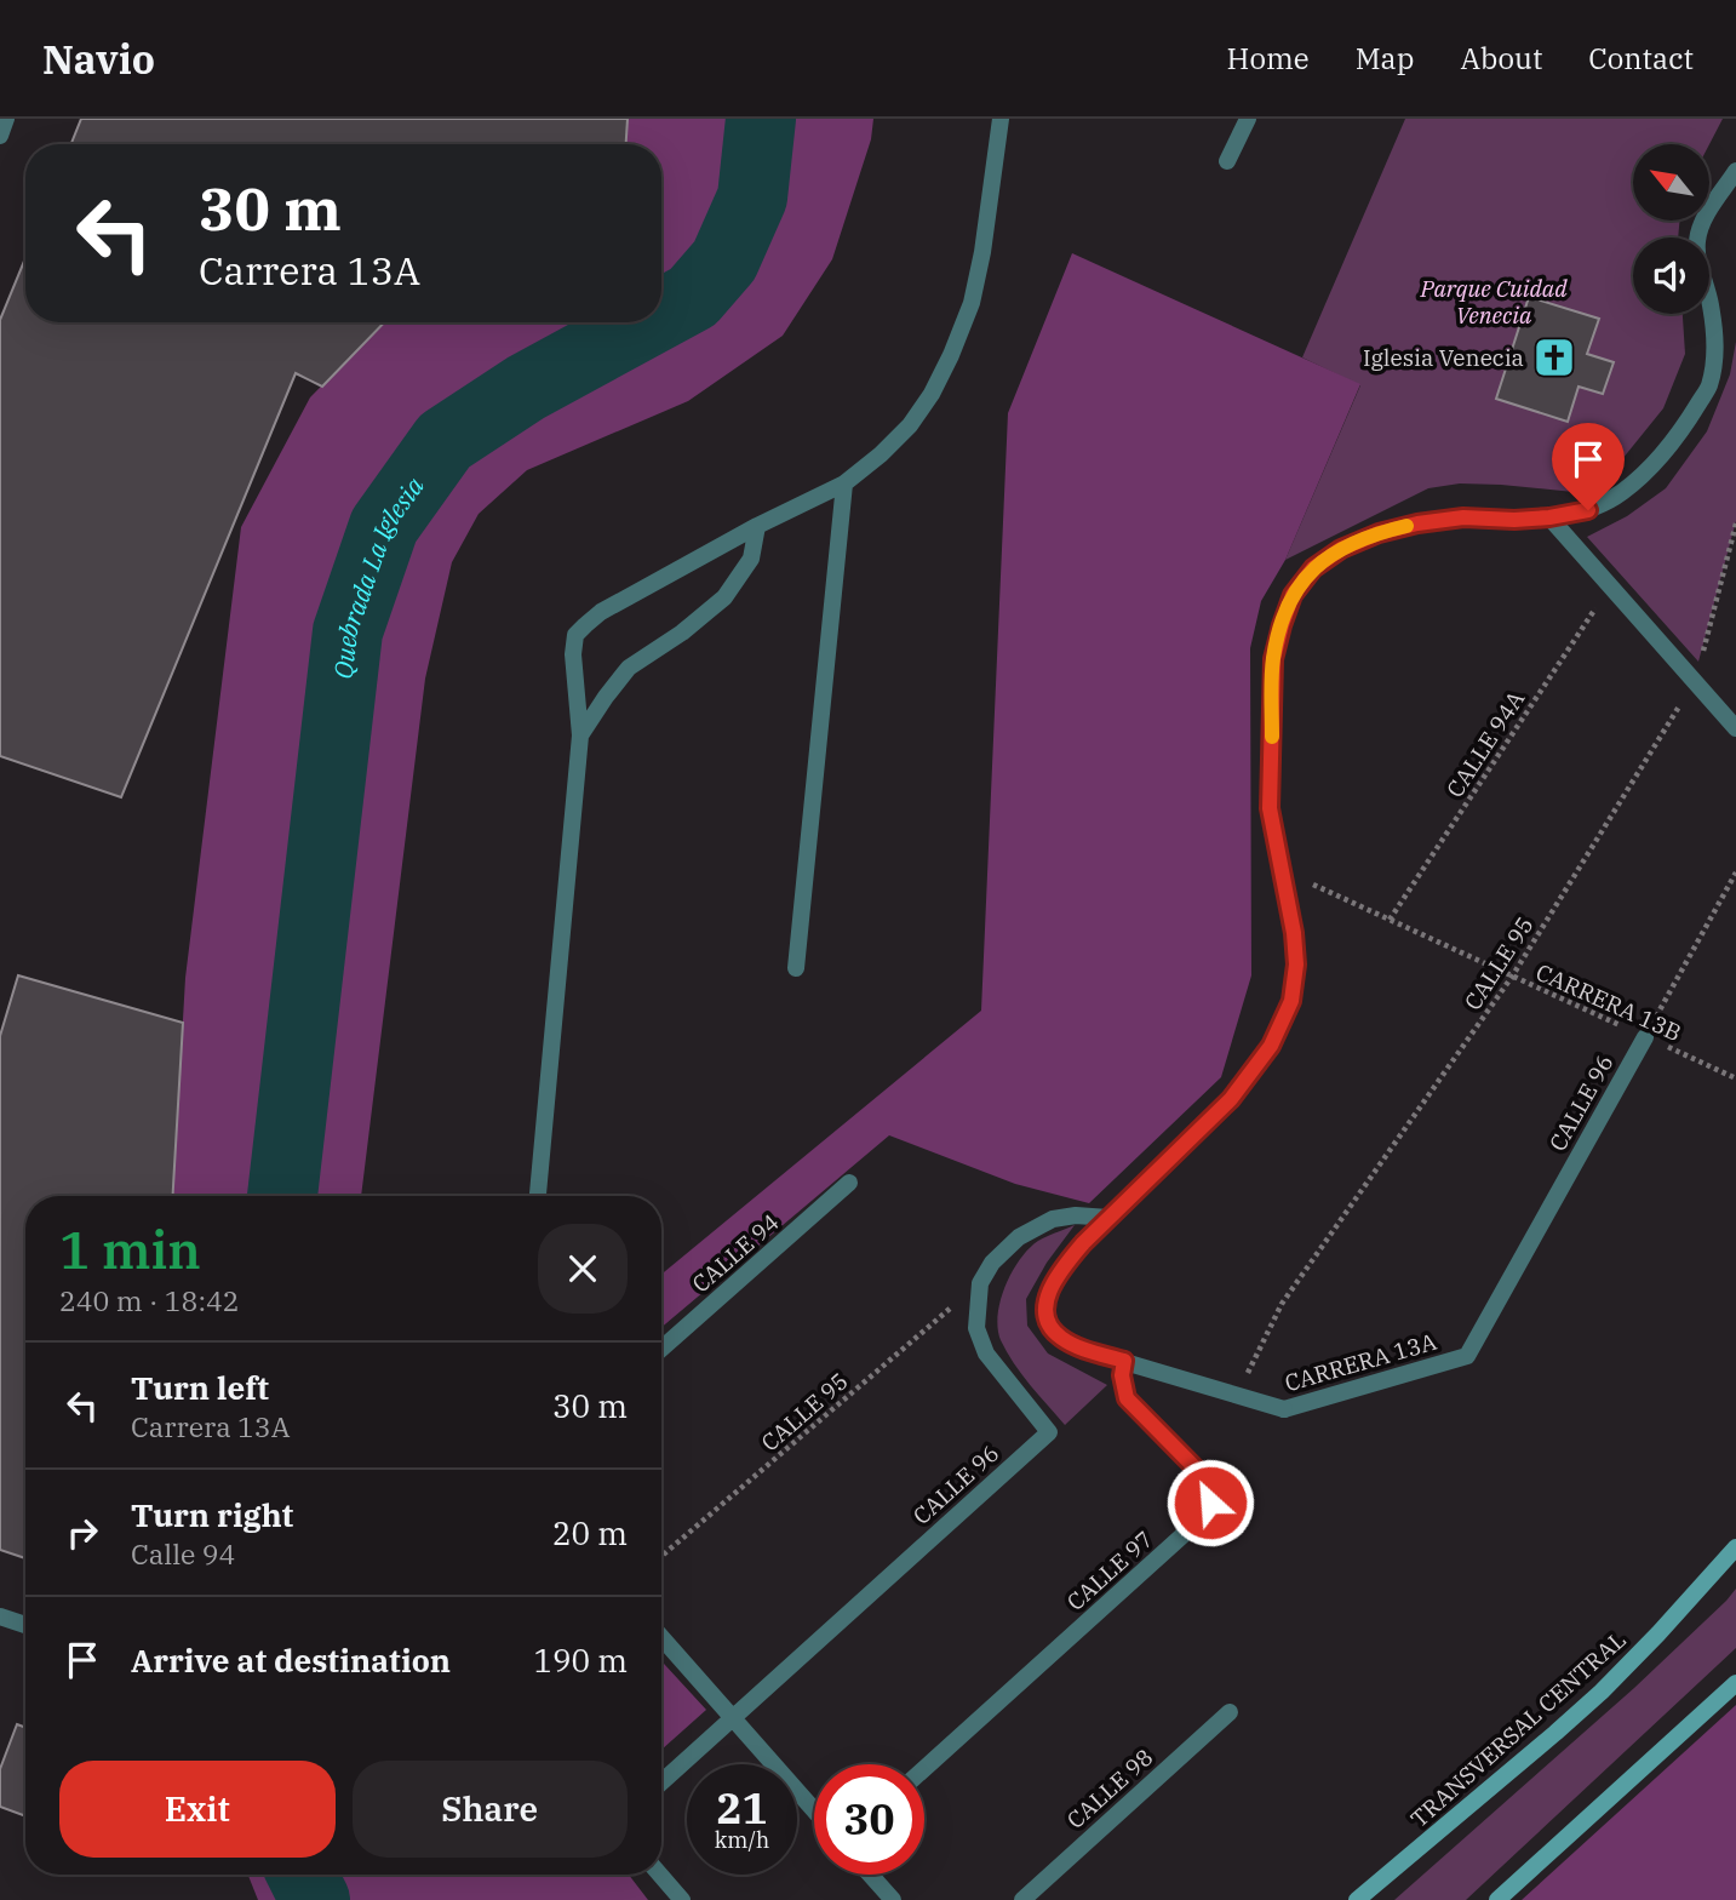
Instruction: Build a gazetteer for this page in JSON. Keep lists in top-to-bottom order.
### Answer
{
  "streets": {
    "main road": ["TRANSVERSAL CENTRAL"],
    "street": [
      "CALLE 96",
      "CALLE 94",
      "CARRERA 13A",
      "CALLE 97",
      "CALLE 98"
    ],
    "path": ["CALLE 94A", "CALLE 95", "CARRERA 13B"]
  },
  "crossings": [
    ["CALLE 94A", "CARRERA 13B"],
    ["CALLE 95", "CARRERA 13B"],
    ["CALLE 95", "CALLE 96"],
    ["CALLE 95", "CARRERA 13A"],
    ["CARRERA 13B", "CALLE 96"],
    ["CALLE 96", "CARRERA 13A"],
    ["CARRERA 13A", "CALLE 97"]
  ],
  "water": ["Quebrada La Iglesia"],
  "parks": ["Parque Cuidad Venecia"],
  "places": {
    "church": ["Iglesia Venecia"]
  },
  "north": "top left",
  "page": {
    "header": "Navio",
    "nav": [
      "Home",
      "Map",
      "About",
      "Contact"
    ],
    "turn": ["30 m", "Carrera 13A"],
    "heading": ["1 min", "240 m · 18:42"],
    "list": [
      {
        "name": "Turn left",
        "note": "Carrera 13A",
        "value": "30 m"
      },
      {
        "name": "Turn right",
        "note": "Calle 94",
        "value": "20 m"
      },
      {
        "name": "Arrive at destination",
        "value": "190 m"
      }
    ],
    "buttons": ["Exit", "Share"],
    "speed": "21 km/h",
    "limit": "30"
  }
}
